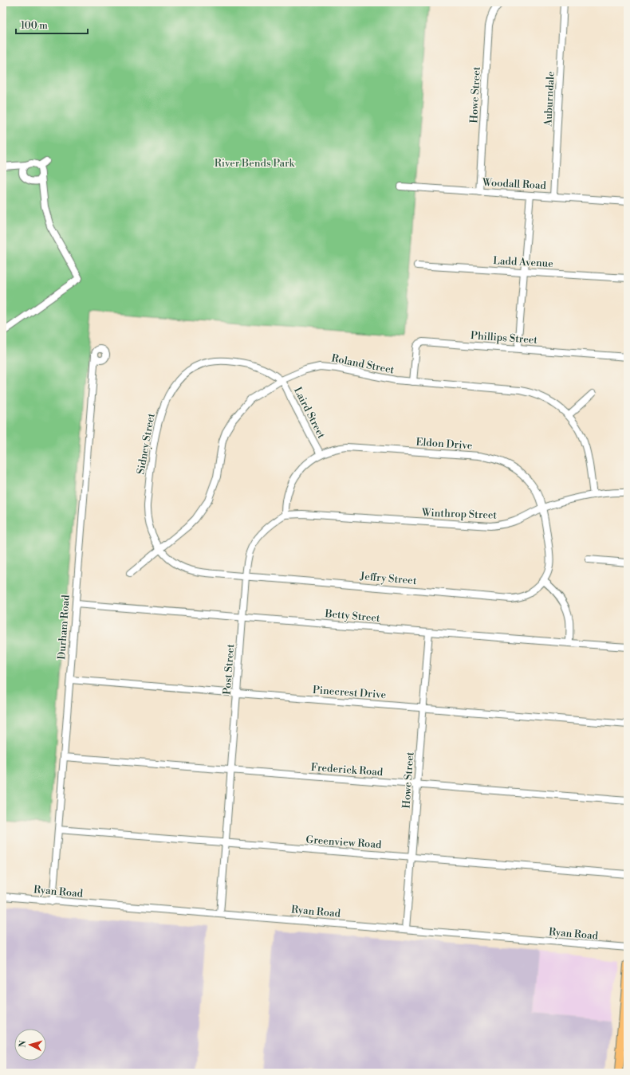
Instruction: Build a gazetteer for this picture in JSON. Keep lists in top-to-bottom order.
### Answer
{
  "streets": {
    "street": [
      "Howe Street",
      "Auburndale",
      "Woodall Road",
      "Ladd Avenue",
      "Phillips Street",
      "Roland Street",
      "Laird Street",
      "Sidney Street",
      "Eldon Drive",
      "Winthrop Street",
      "Jeffry Street",
      "Betty Street",
      "Durham Road",
      "Post Street",
      "Pinecrest Drive",
      "Frederick Road",
      "Greenview Road",
      "Ryan Road"
    ]
  },
  "crossings": [
    ["Howe Street", "Woodall Road"],
    ["Howe Street", "Betty Street"],
    ["Howe Street", "Pinecrest Drive"],
    ["Howe Street", "Frederick Road"],
    ["Howe Street", "Greenview Road"],
    ["Howe Street", "Ryan Road"],
    ["Auburndale", "Woodall Road"],
    ["Phillips Street", "Roland Street"],
    ["Roland Street", "Laird Street"],
    ["Roland Street", "Sidney Street"],
    ["Roland Street", "Winthrop Street"],
    ["Roland Street", "Jeffry Street"],
    ["Laird Street", "Sidney Street"],
    ["Laird Street", "Eldon Drive"],
    ["Sidney Street", "Jeffry Street"],
    ["Eldon Drive", "Winthrop Street"],
    ["Winthrop Street", "Post Street"],
    ["Jeffry Street", "Post Street"],
    ["Betty Street", "Durham Road"],
    ["Betty Street", "Post Street"],
    ["Durham Road", "Pinecrest Drive"],
    ["Durham Road", "Frederick Road"],
    ["Durham Road", "Greenview Road"],
    ["Durham Road", "Ryan Road"],
    ["Post Street", "Pinecrest Drive"],
    ["Post Street", "Frederick Road"],
    ["Post Street", "Greenview Road"],
    ["Post Street", "Ryan Road"]
  ],
  "parks": ["River Bends Park"],
  "scale_bar": "100 m",
  "north": "left"
}
